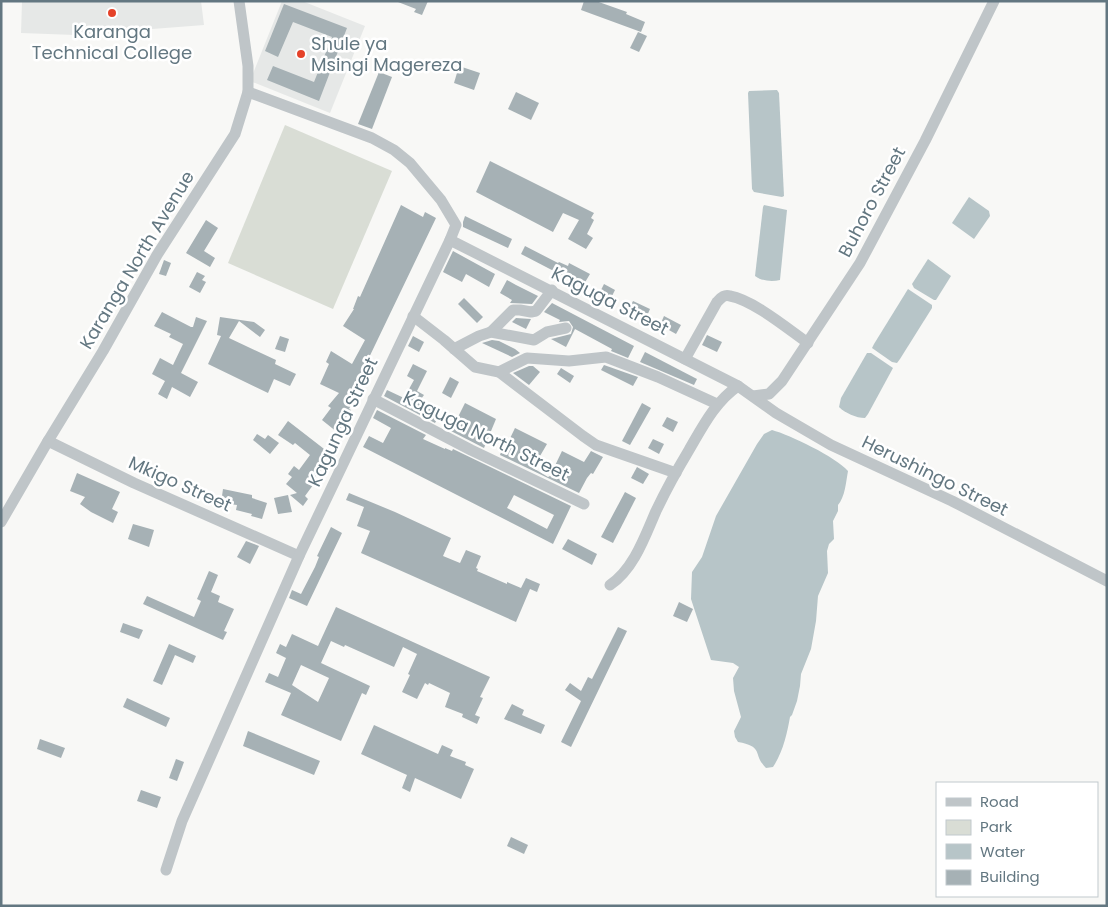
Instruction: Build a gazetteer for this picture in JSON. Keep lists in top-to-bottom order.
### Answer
{
  "streets": {
    "street": [
      "Buhoro Street",
      "Karanga North Avenue",
      "Kaguga Street",
      "Kagunga Street",
      "Kaguga North Street",
      "Herushingo Street",
      "Mkigo Street"
    ]
  },
  "crossings": [
    ["Buhoro Street", "Kaguga Street"],
    ["Buhoro Street", "Herushingo Street"],
    ["Karanga North Avenue", "Kagunga Street"],
    ["Karanga North Avenue", "Mkigo Street"],
    ["Kaguga Street", "Kagunga Street"],
    ["Kaguga Street", "Herushingo Street"],
    ["Kagunga Street", "Kaguga North Street"],
    ["Kagunga Street", "Mkigo Street"]
  ],
  "places": ["Karanga Technical College", "Shule ya Msingi Magereza"],
  "legend": [
    "Road",
    "Park",
    "Water",
    "Building"
  ]
}
